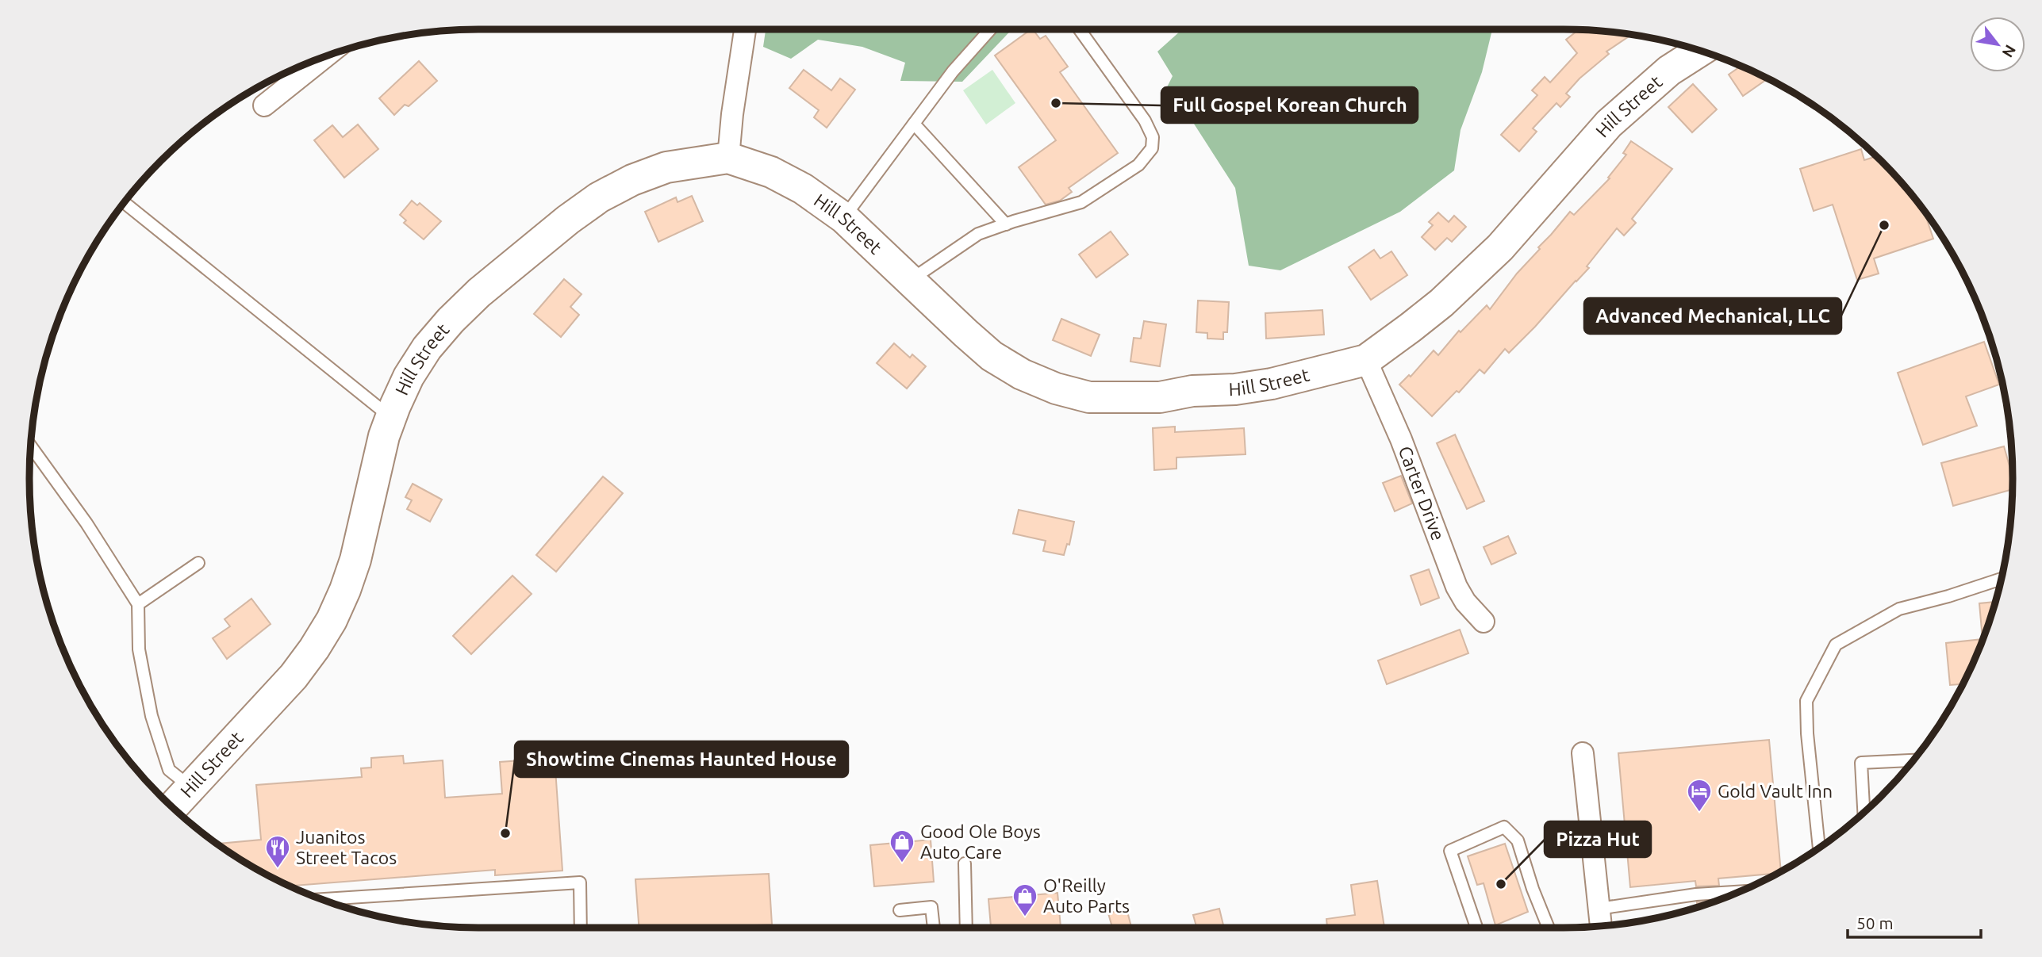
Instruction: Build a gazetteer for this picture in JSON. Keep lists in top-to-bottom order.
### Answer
{
  "streets": {
    "street": ["Hill Street", "Carter Drive"]
  },
  "crossings": [
    ["Hill Street", "Carter Drive"]
  ],
  "places": {
    "other": [
      "Full Gospel Korean Church",
      "Advanced Mechanical, LLC",
      "Showtime Cinemas Haunted House",
      "Pizza Hut"
    ],
    "hotel": ["Gold Vault Inn"],
    "shop": ["Good Ole Boys Auto Care", "O'Reilly Auto Parts"],
    "restaurant": ["Juanitos Street Tacos"]
  },
  "scale_bar": "50 m",
  "north": "bottom right"
}
